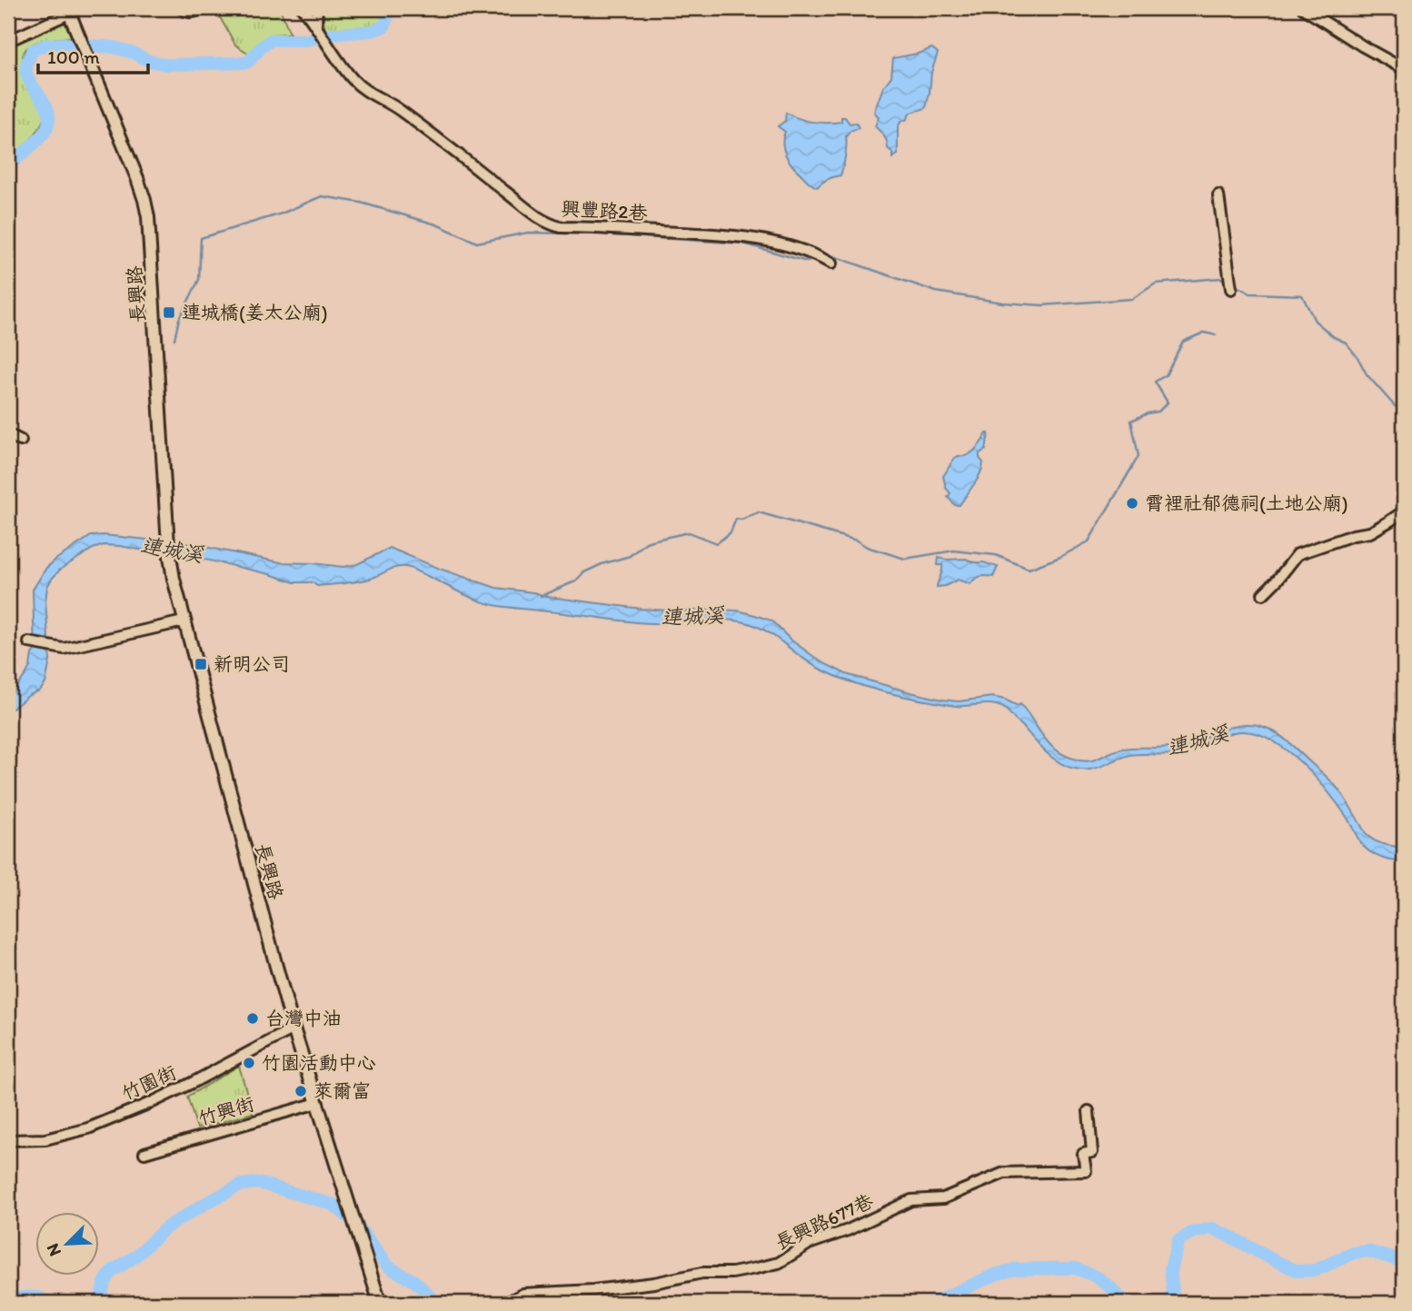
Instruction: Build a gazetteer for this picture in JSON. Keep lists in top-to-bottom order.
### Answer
{
  "streets": {
    "main road": ["長興路"],
    "street": [
      "興豐路2巷",
      "竹園街",
      "竹興街",
      "長興路677巷"
    ]
  },
  "crossings": [
    ["長興路", "竹園街"],
    ["長興路", "竹興街"]
  ],
  "water": ["連城溪"],
  "places": {
    "transit": ["連城橋(姜太公廟)", "新明公司"],
    "other": [
      "霄裡社郁德祠(土地公廟)",
      "台灣中油",
      "竹園活動中心",
      "萊爾富"
    ]
  },
  "scale_bar": "100 m",
  "north": "bottom left"
}
